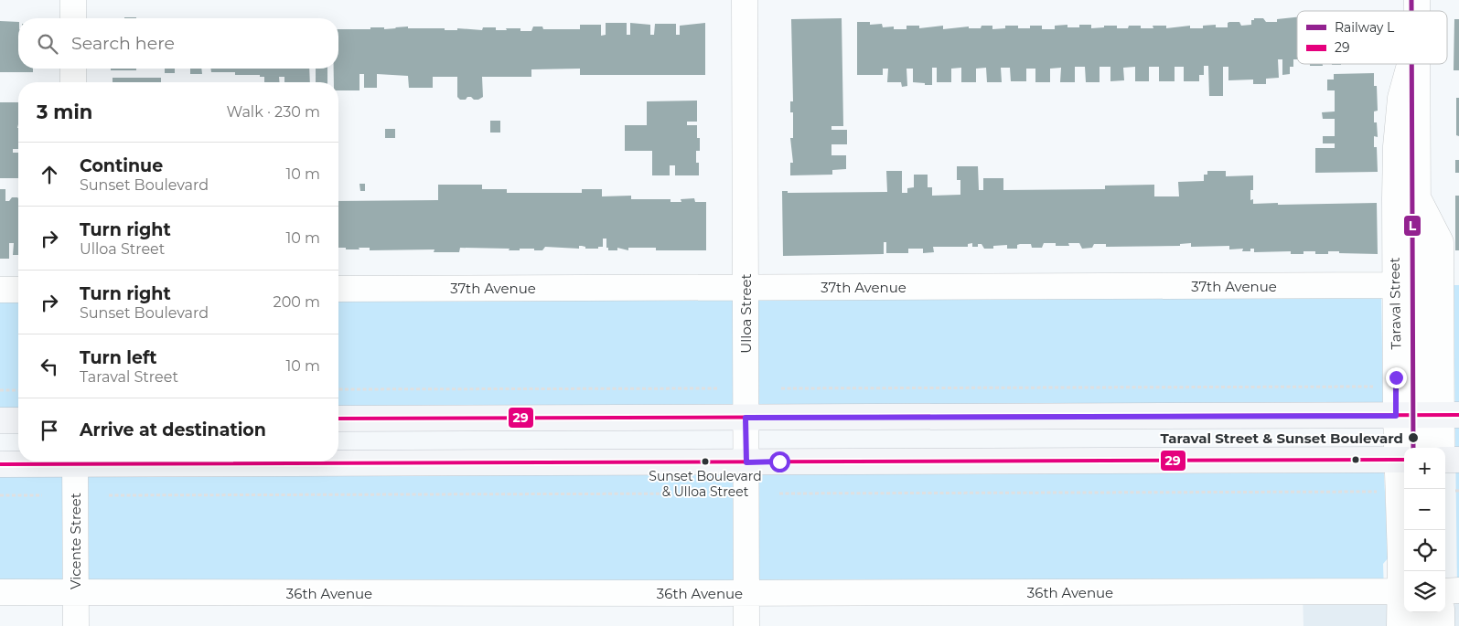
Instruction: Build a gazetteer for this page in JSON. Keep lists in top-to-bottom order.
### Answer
{
  "streets": {
    "street": [
      "37th Avenue",
      "Taraval Street",
      "Ulloa Street",
      "Vicente Street",
      "36th Avenue"
    ]
  },
  "crossings": [
    ["37th Avenue", "Taraval Street"],
    ["37th Avenue", "Ulloa Street"],
    ["Taraval Street", "36th Avenue"],
    ["Ulloa Street", "36th Avenue"],
    ["Vicente Street", "36th Avenue"]
  ],
  "places": ["Taraval Street & Sunset Boulevard", "Sunset Boulevard & Ulloa Street"],
  "lines": ["rail line L", "transit line 29"],
  "legend": ["Railway L", "29"],
  "page": {
    "search": "Search here",
    "heading": ["3 min", "Walk · 230 m"],
    "list": [
      ["Continue", "Sunset Boulevard", "10 m"],
      ["Turn right", "Ulloa Street", "10 m"],
      ["Turn right", "Sunset Boulevard", "200 m"],
      ["Turn left", "Taraval Street", "10 m"],
      "Arrive at destination"
    ],
    "map_buttons": ["+", "−"]
  }
}
